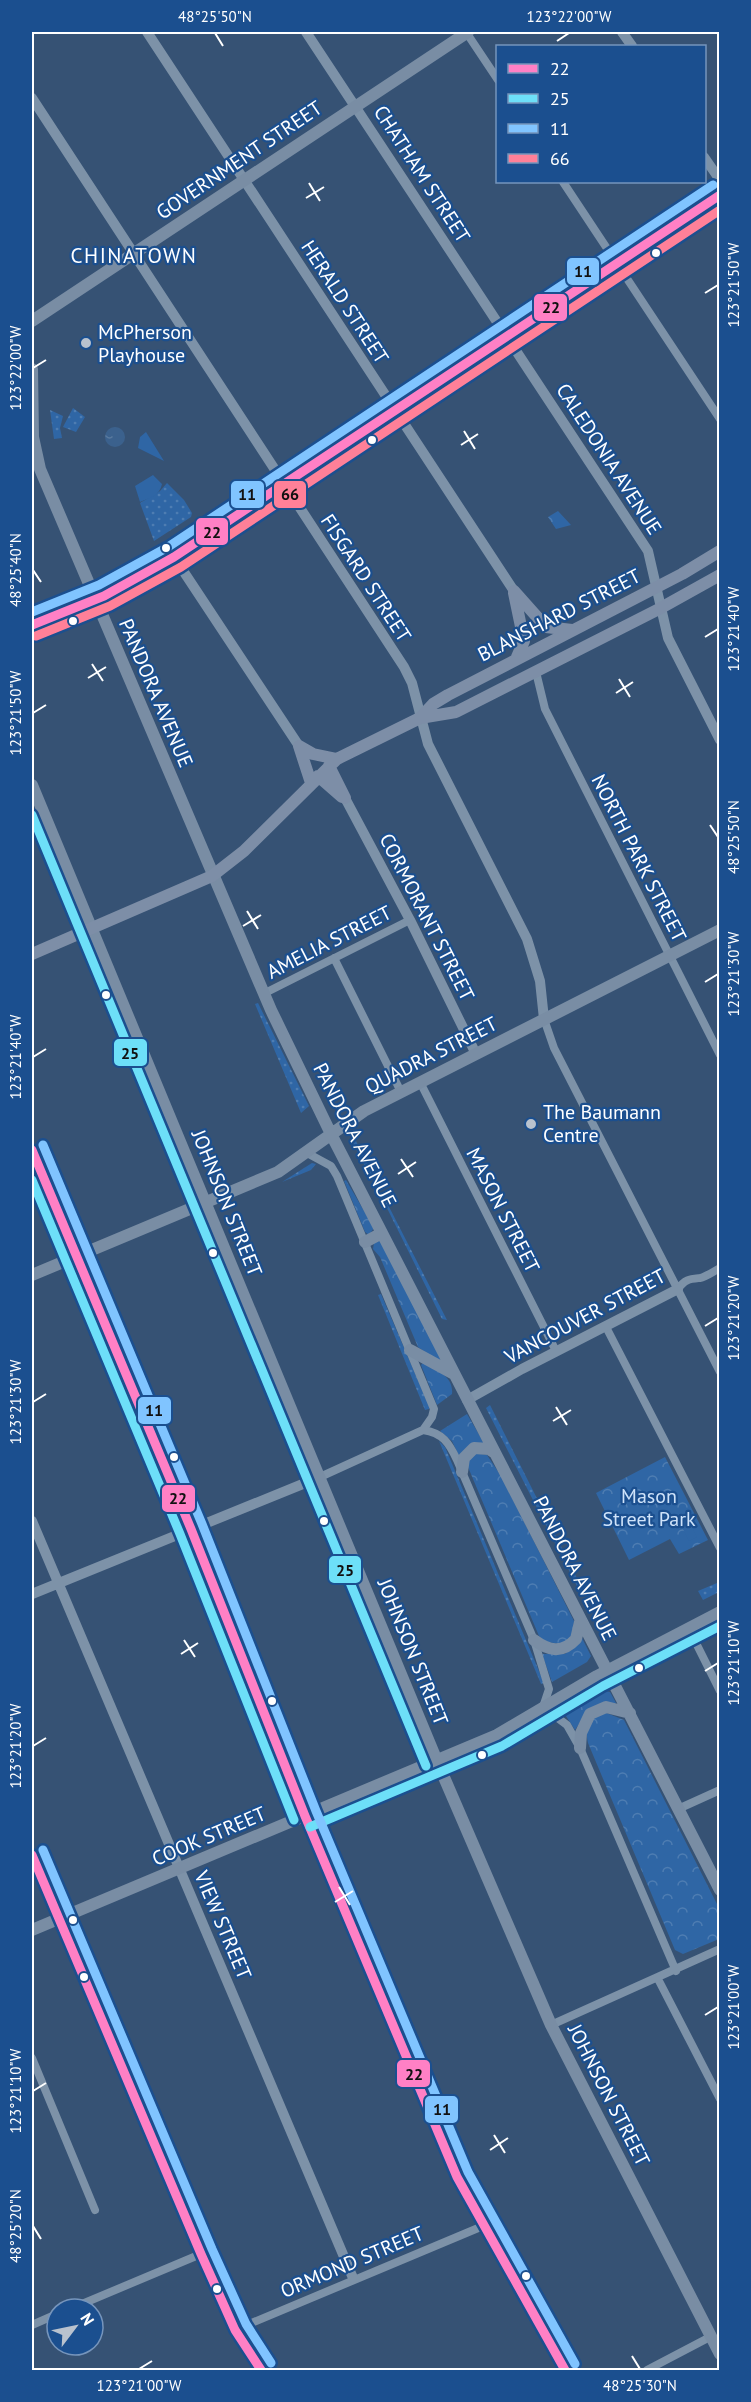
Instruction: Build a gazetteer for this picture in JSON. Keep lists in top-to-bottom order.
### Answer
{
  "streets": {
    "main road": [
      "GOVERNMENT STREET",
      "BLANSHARD STREET",
      "PANDORA AVENUE",
      "QUADRA STREET",
      "JOHNSON STREET",
      "COOK STREET"
    ],
    "street": [
      "CHATHAM STREET",
      "HERALD STREET",
      "CALEDONIA AVENUE",
      "FISGARD STREET",
      "NORTH PARK STREET",
      "CORMORANT STREET",
      "AMELIA STREET",
      "MASON STREET",
      "VANCOUVER STREET",
      "VIEW STREET",
      "ORMOND STREET"
    ]
  },
  "crossings": [
    ["GOVERNMENT STREET", "CHATHAM STREET"],
    ["GOVERNMENT STREET", "HERALD STREET"],
    ["GOVERNMENT STREET", "FISGARD STREET"],
    ["CHATHAM STREET", "CALEDONIA AVENUE"],
    ["CALEDONIA AVENUE", "BLANSHARD STREET"],
    ["FISGARD STREET", "BLANSHARD STREET"],
    ["FISGARD STREET", "QUADRA STREET"],
    ["BLANSHARD STREET", "PANDORA AVENUE"],
    ["BLANSHARD STREET", "NORTH PARK STREET"],
    ["BLANSHARD STREET", "JOHNSON STREET"],
    ["PANDORA AVENUE", "AMELIA STREET"],
    ["PANDORA AVENUE", "QUADRA STREET"],
    ["PANDORA AVENUE", "VANCOUVER STREET"],
    ["PANDORA AVENUE", "COOK STREET"],
    ["NORTH PARK STREET", "QUADRA STREET"],
    ["CORMORANT STREET", "AMELIA STREET"],
    ["CORMORANT STREET", "QUADRA STREET"],
    ["QUADRA STREET", "JOHNSON STREET"],
    ["QUADRA STREET", "MASON STREET"],
    ["JOHNSON STREET", "COOK STREET"],
    ["MASON STREET", "VANCOUVER STREET"],
    ["COOK STREET", "VIEW STREET"],
    ["VIEW STREET", "ORMOND STREET"]
  ],
  "districts": ["CHINATOWN"],
  "parks": ["Mason Street Park"],
  "places": ["McPherson Playhouse", "The Baumann Centre"],
  "lines": [
    "transit line 11",
    "transit line 22",
    "transit line 66",
    "transit line 25"
  ],
  "legend": [
    "22",
    "25",
    "11",
    "66"
  ],
  "north": "top right",
  "coordinates": [
    "48°25'50\"N",
    "123°22'00\"W",
    "123°21'50\"W",
    "48°25'40\"N",
    "123°21'40\"W",
    "123°21'30\"W",
    "123°21'20\"W",
    "123°21'10\"W",
    "123°21'00\"W",
    "48°25'20\"N",
    "48°25'30\"N"
  ]
}
